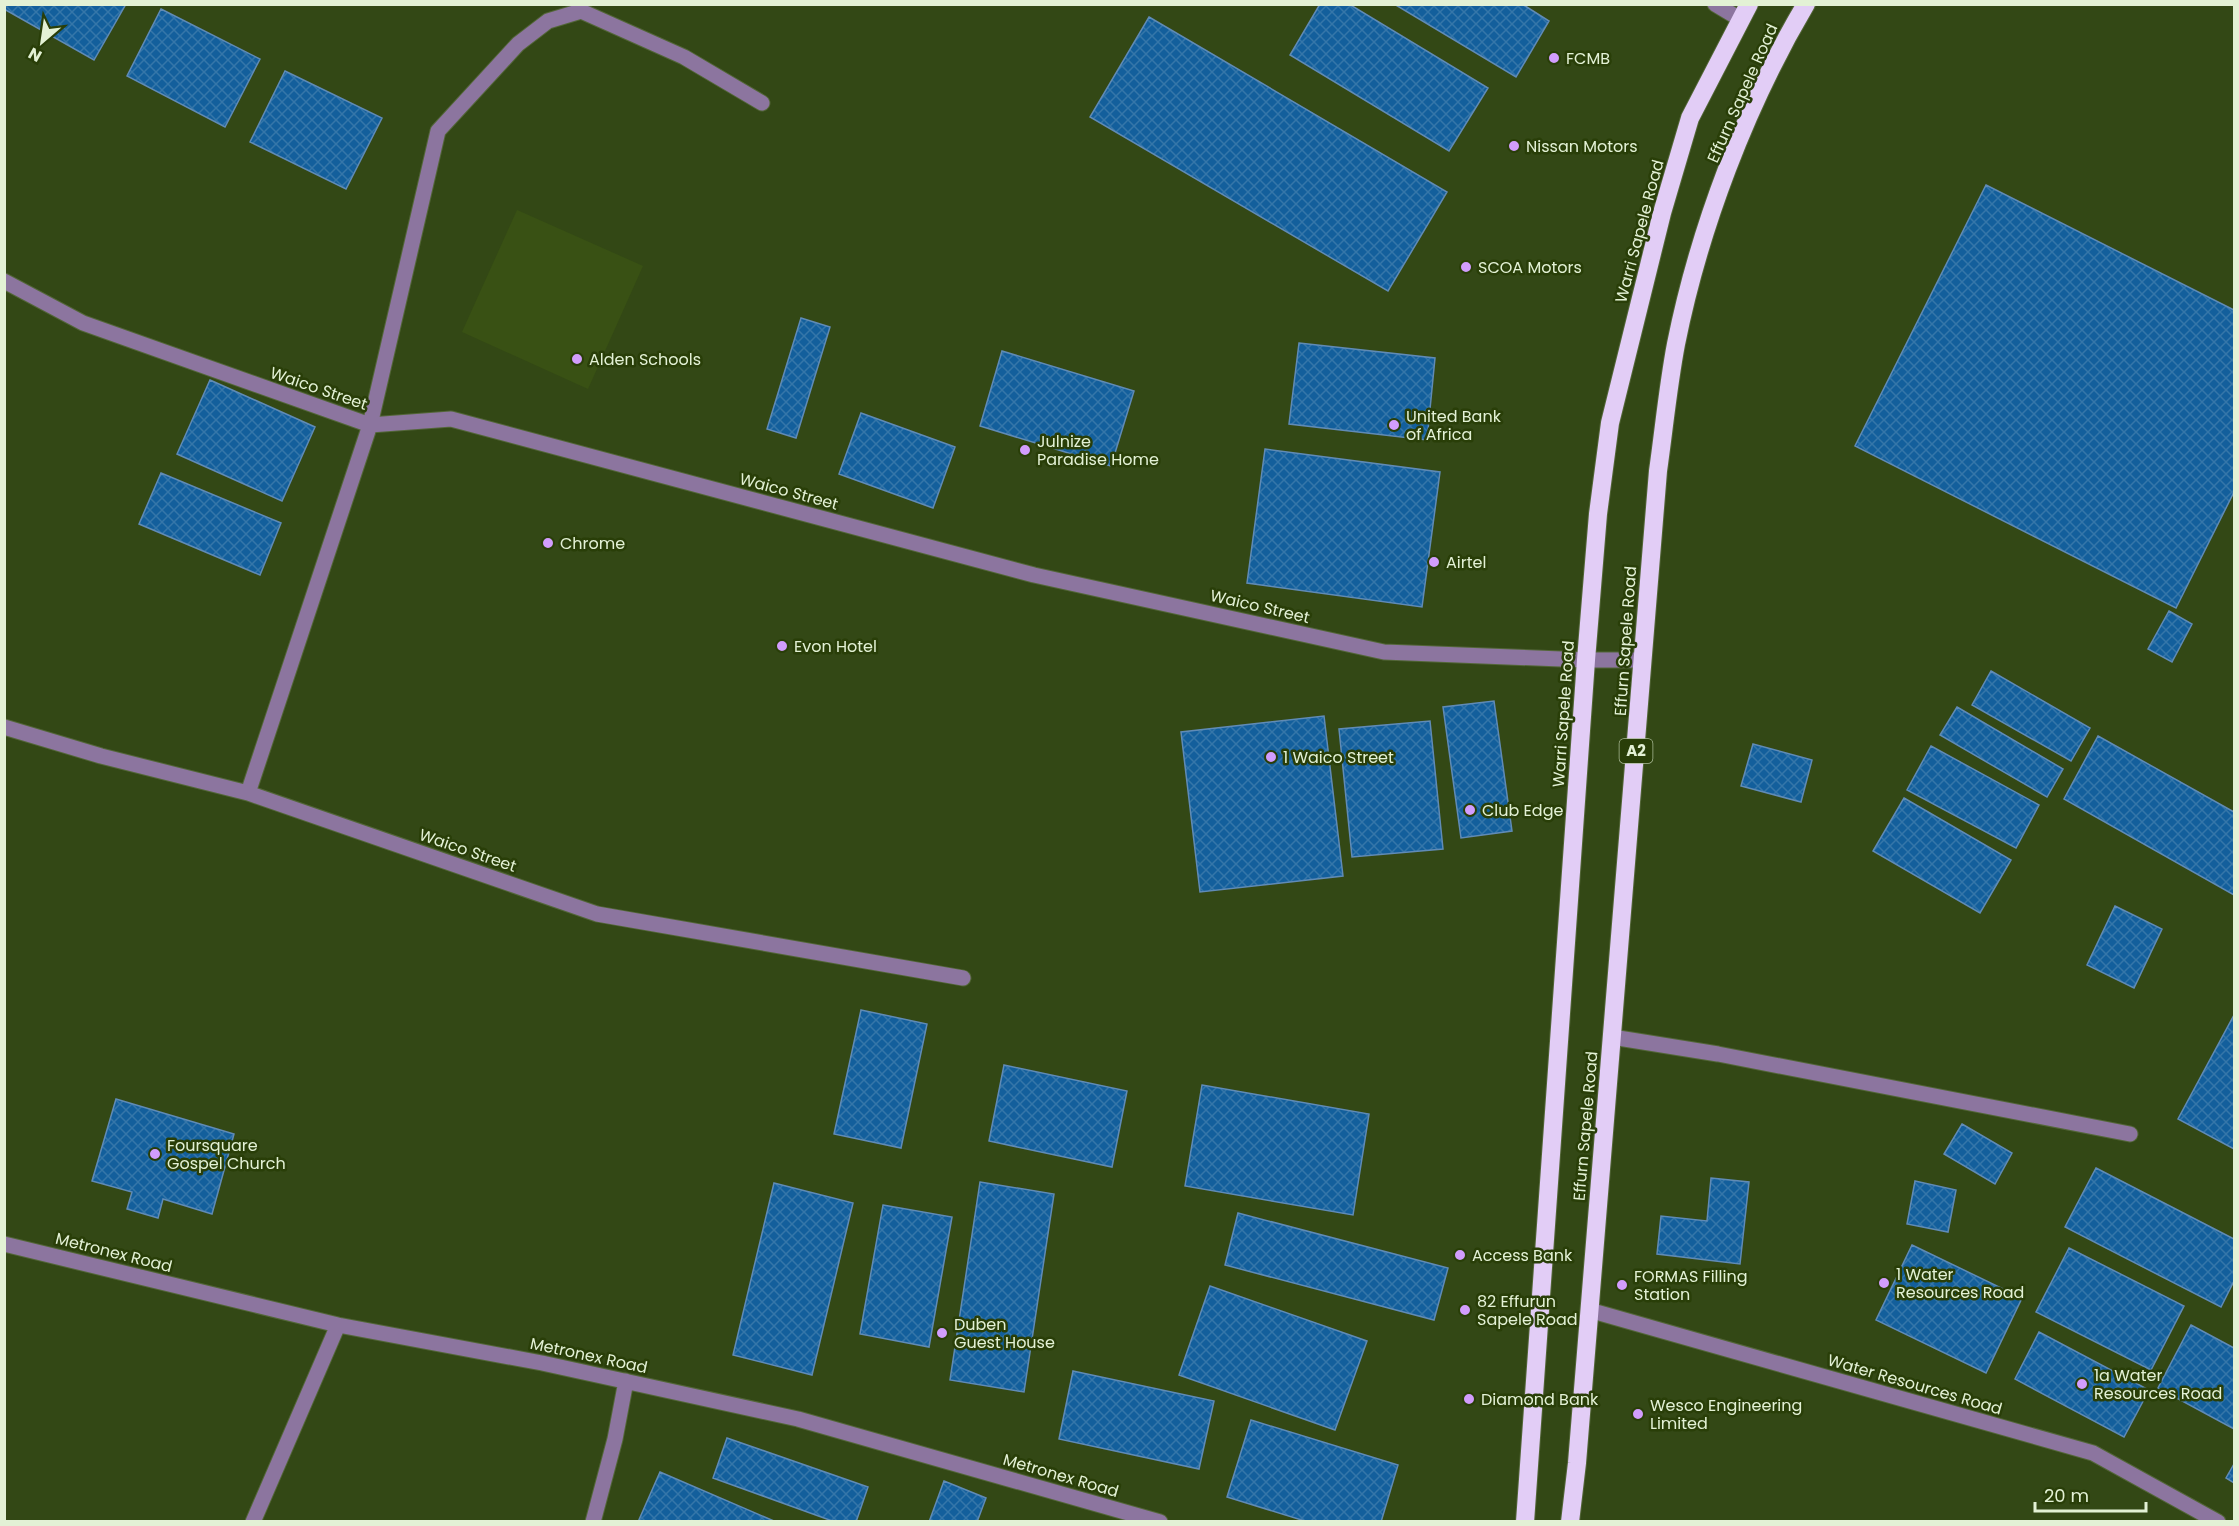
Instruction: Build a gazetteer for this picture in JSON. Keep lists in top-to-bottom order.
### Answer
{
  "streets": {
    "highway": ["Effurn Sapele Road", "Warri Sapele Road", "A2"],
    "street": ["Waico Street", "Metronex Road", "Water Resources Road"]
  },
  "crossings": [
    ["Effurn Sapele Road", "Waico Street"],
    ["Effurn Sapele Road", "Water Resources Road"],
    ["Warri Sapele Road", "Waico Street"]
  ],
  "places": [
    "FCMB",
    "Nissan Motors",
    "SCOA Motors",
    "Alden Schools",
    "United Bank of Africa",
    "Julnize Paradise Home",
    "Chrome",
    "Airtel",
    "Evon Hotel",
    "1 Waico Street",
    "Club Edge",
    "Foursquare Gospel Church",
    "Access Bank",
    "1 Water Resources Road",
    "FORMAS Filling Station",
    "82 Effurun Sapele Road",
    "Duben Guest House",
    "1a Water Resources Road",
    "Diamond Bank",
    "Wesco Engineering Limited"
  ],
  "scale_bar": "20 m",
  "north": "bottom left"
}
